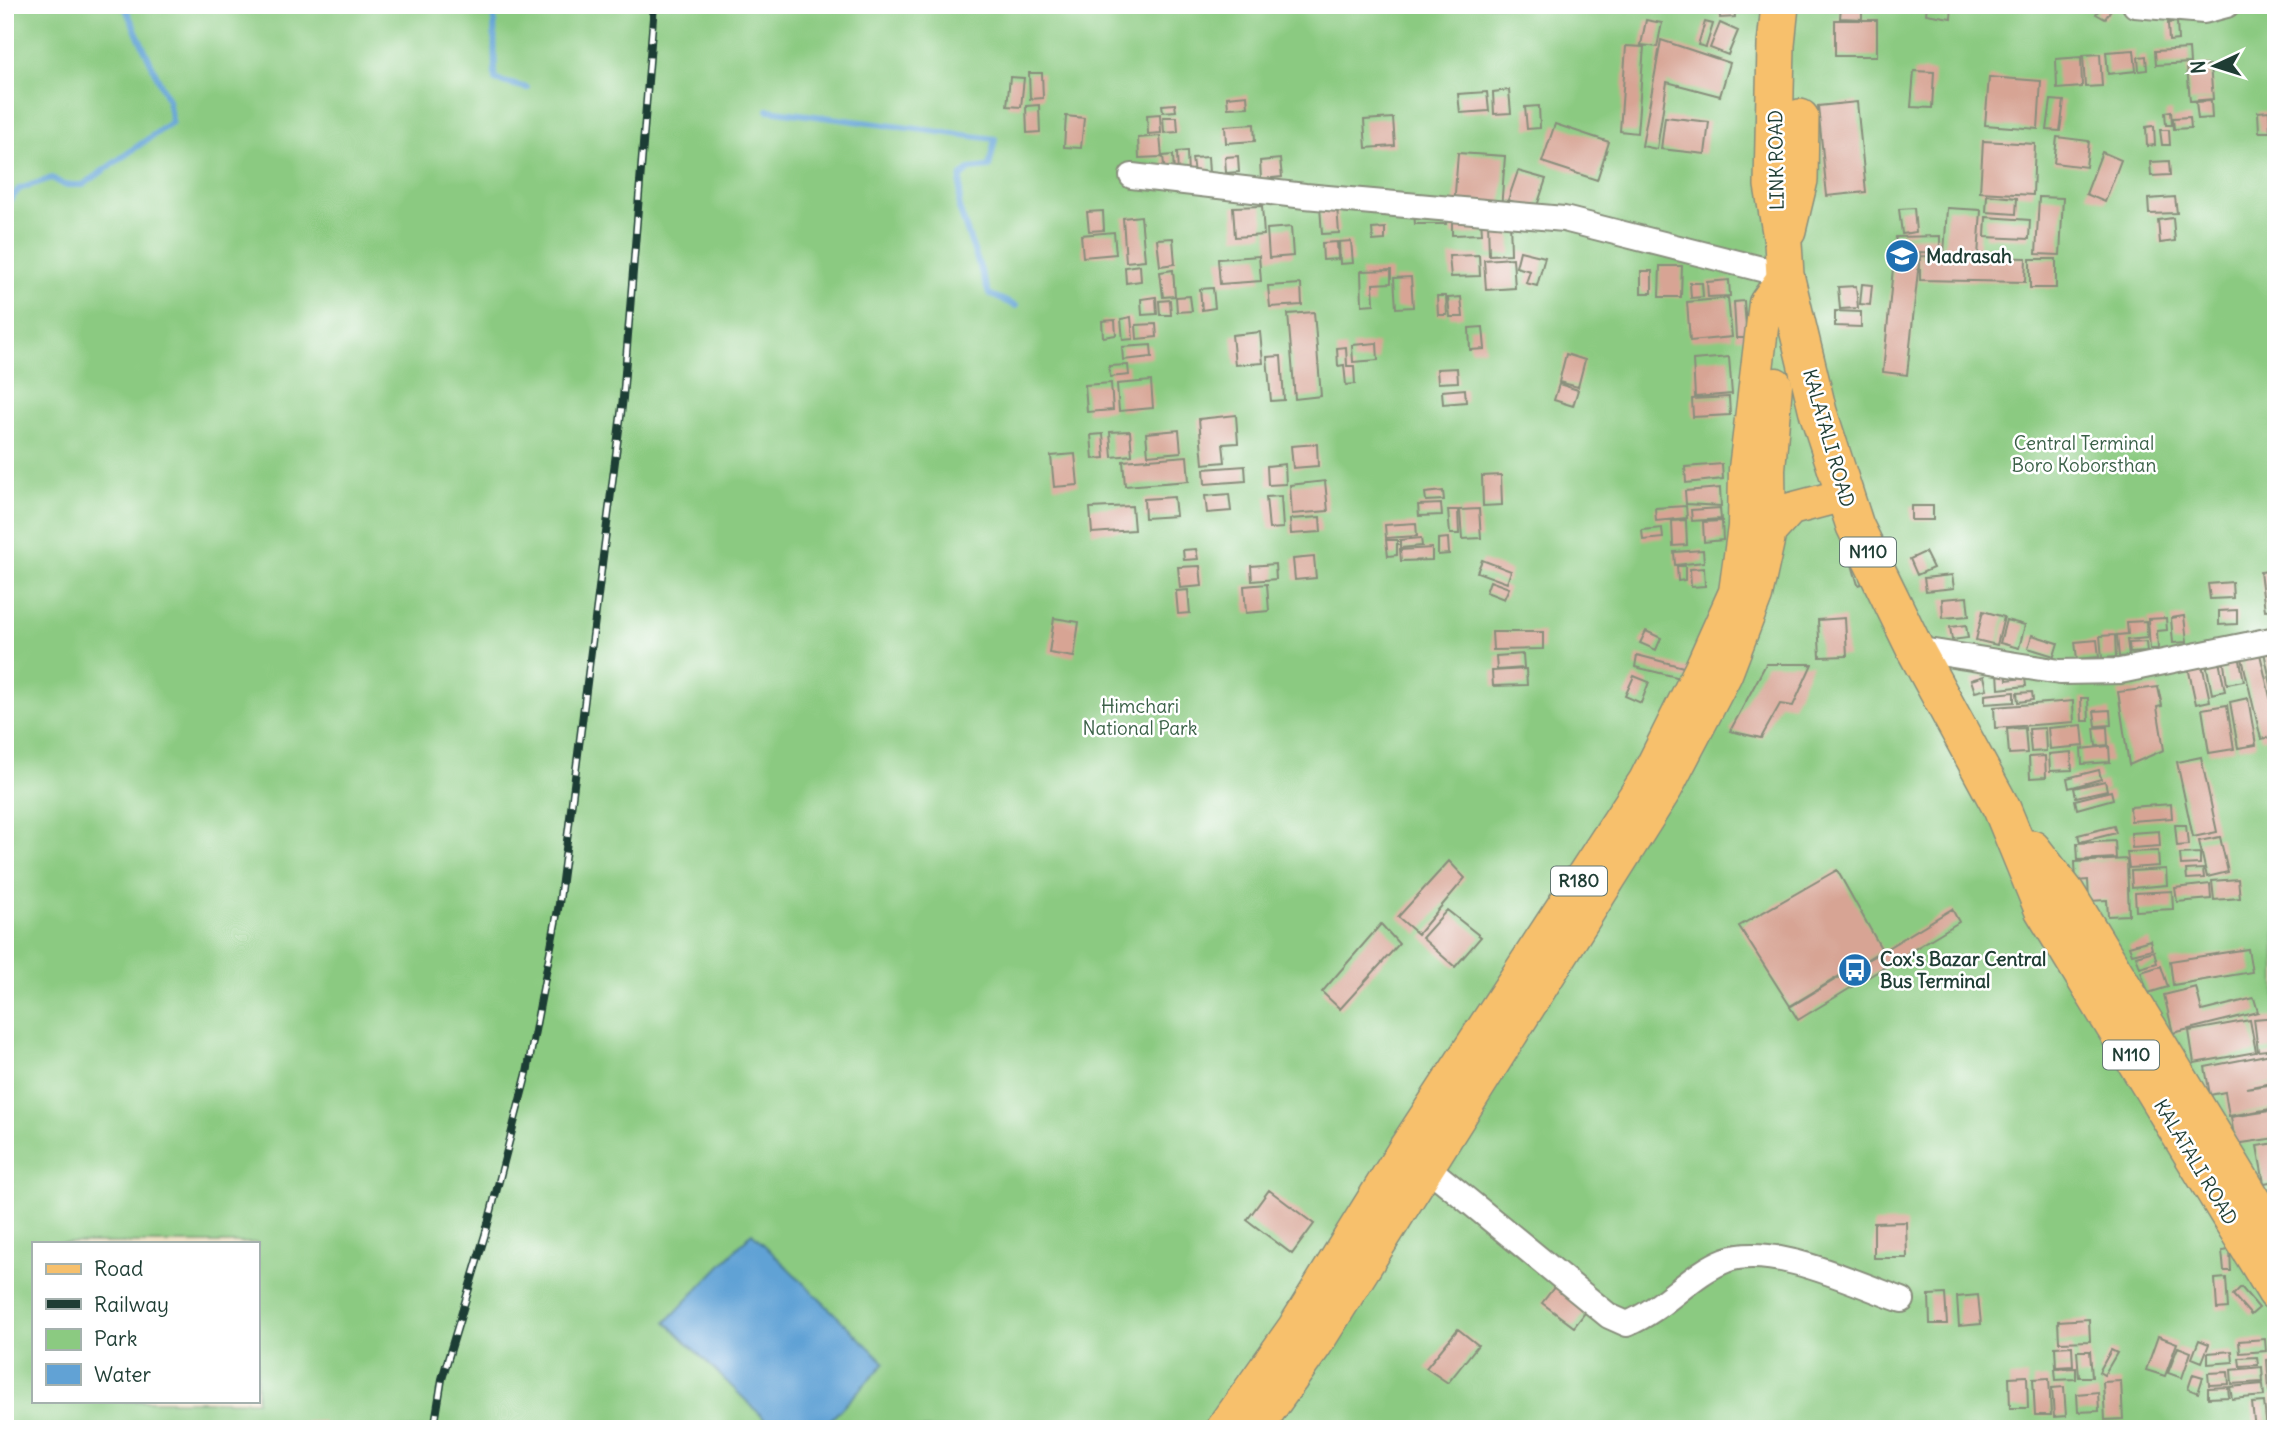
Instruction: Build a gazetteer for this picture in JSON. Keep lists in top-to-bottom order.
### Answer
{
  "streets": {
    "highway": ["LINK ROAD", "KALATALI ROAD", "N110"],
    "main road": ["R180"]
  },
  "crossings": [
    ["LINK ROAD", "KALATALI ROAD"],
    ["LINK ROAD", "R180"],
    ["KALATALI ROAD", "R180"]
  ],
  "parks": ["Central Terminal Boro Koborsthan", "Himchari National Park"],
  "places": {
    "school or university": ["Madrasah"],
    "bus stop": ["Cox's Bazar Central Bus Terminal"]
  },
  "legend": [
    "Road",
    "Railway",
    "Park",
    "Water"
  ],
  "north": "left"
}
